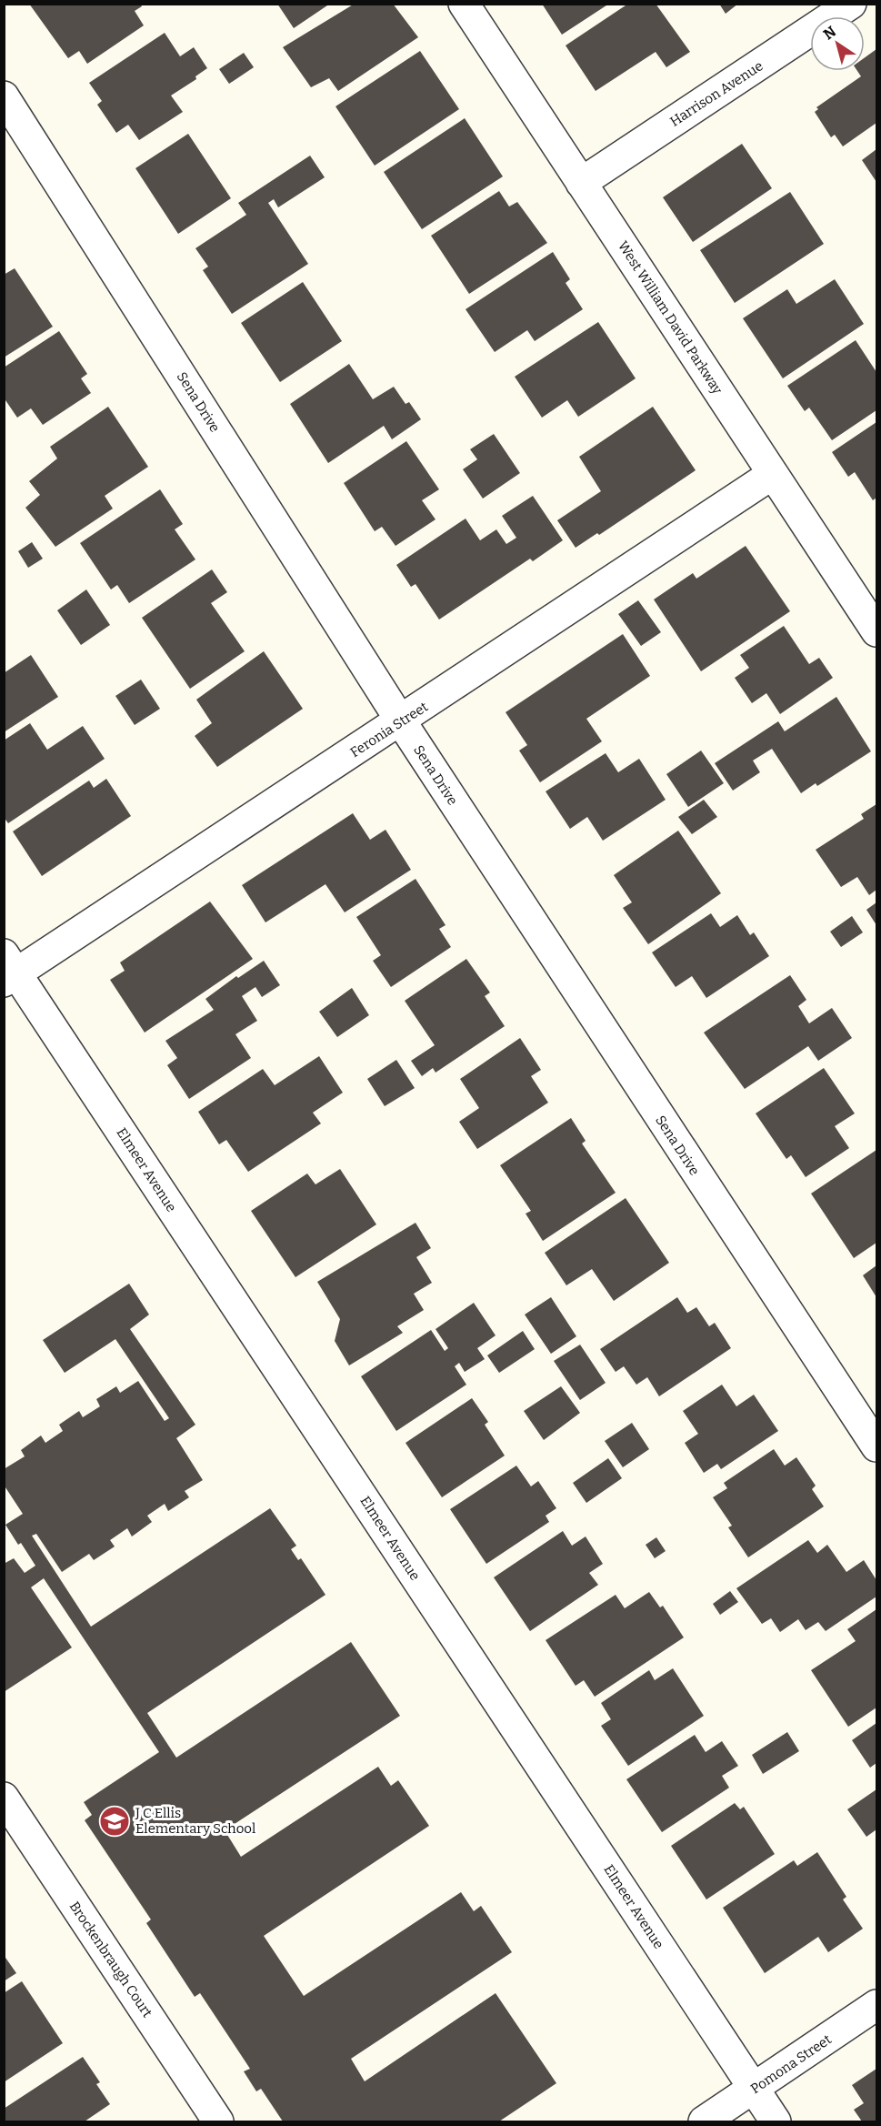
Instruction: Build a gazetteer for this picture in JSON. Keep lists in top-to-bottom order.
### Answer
{
  "streets": {
    "street": [
      "Harrison Avenue",
      "West William David Parkway",
      "Sena Drive",
      "Feronia Street",
      "Elmeer Avenue",
      "Brockenbraugh Court",
      "Pomona Street"
    ]
  },
  "crossings": [
    ["Harrison Avenue", "West William David Parkway"],
    ["West William David Parkway", "Feronia Street"],
    ["Sena Drive", "Feronia Street"],
    ["Feronia Street", "Elmeer Avenue"],
    ["Elmeer Avenue", "Pomona Street"]
  ],
  "places": {
    "school or university": ["J C Ellis Elementary School"]
  },
  "north": "top left"
}
